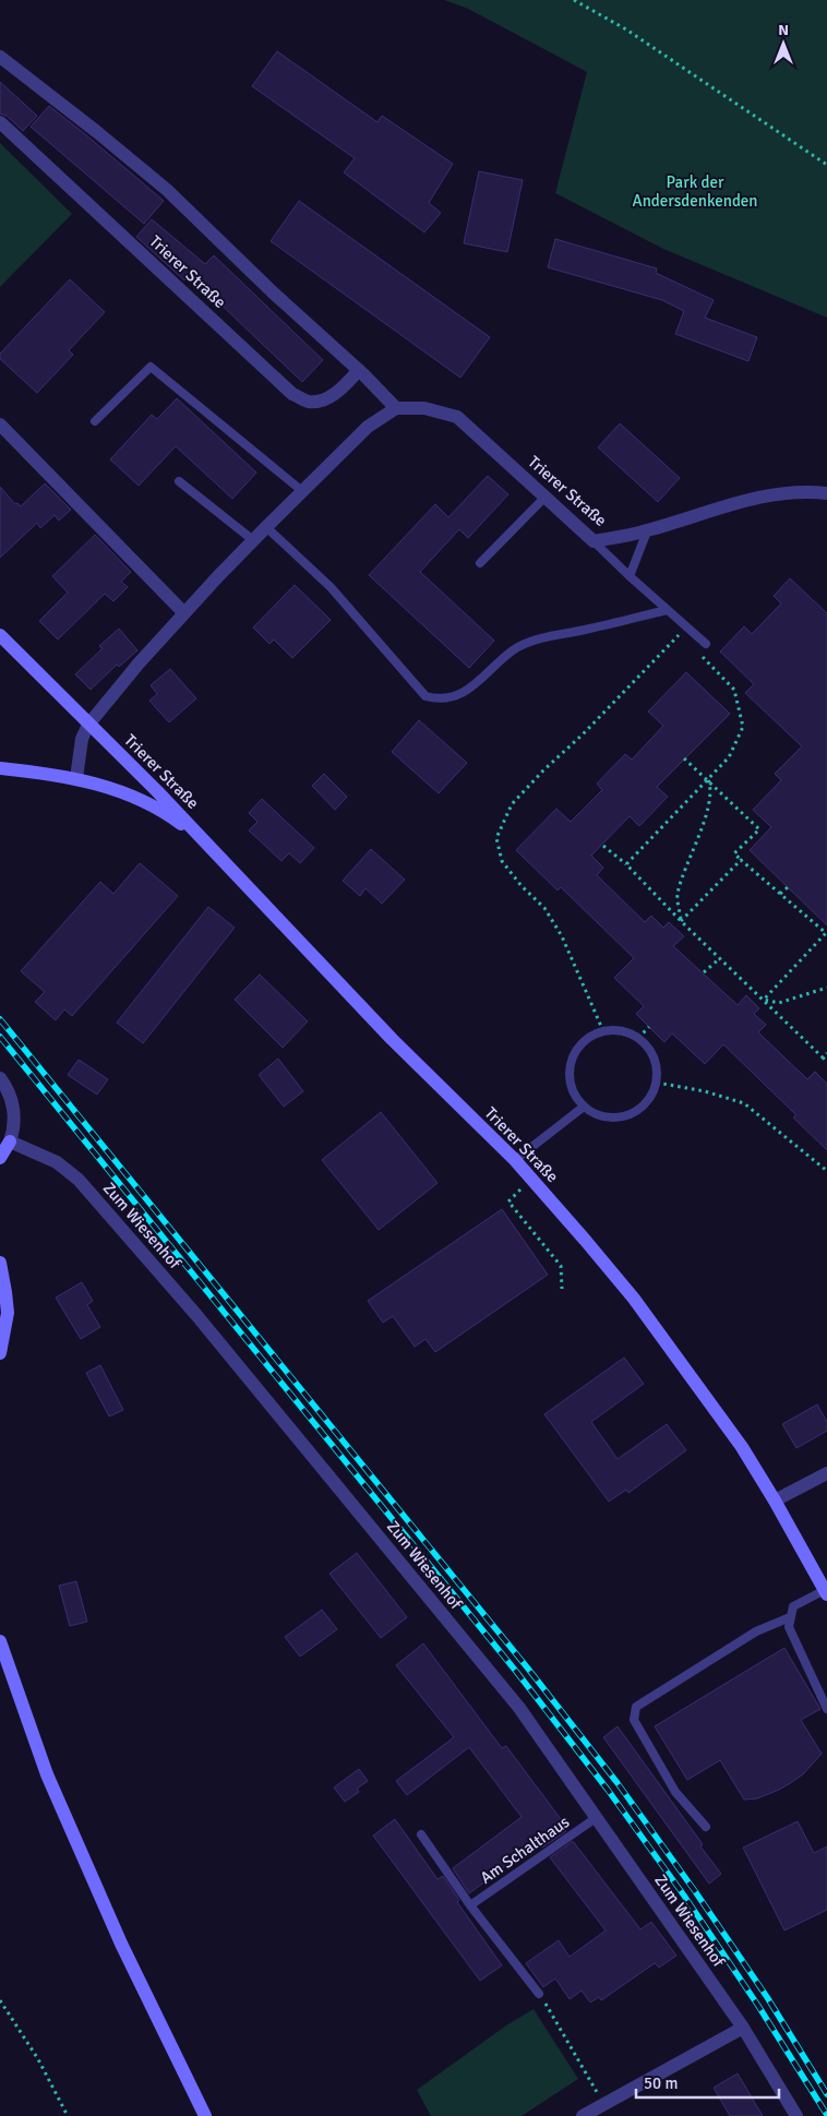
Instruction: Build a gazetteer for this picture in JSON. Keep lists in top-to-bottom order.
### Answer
{
  "streets": {
    "street": ["Trierer Straße", "Zum Wiesenhof"],
    "lane": ["Am Schalthaus"]
  },
  "crossings": [
    ["Zum Wiesenhof", "Am Schalthaus"]
  ],
  "parks": ["Park der Andersdenkenden"],
  "scale_bar": "50 m",
  "north": "top"
}
